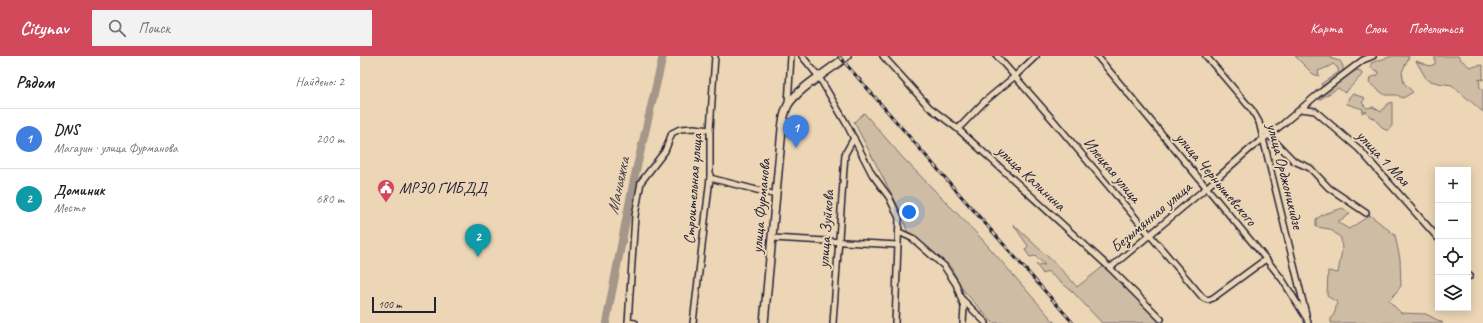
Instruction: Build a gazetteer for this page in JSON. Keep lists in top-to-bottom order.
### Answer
{
  "streets": {
    "main road": ["улица Фурманова"],
    "street": [
      "улица 1 Мая",
      "Илецкая улица",
      "улица Орджоникидзе",
      "улица Калинина",
      "улица Чернышевского",
      "Строительная улица",
      "Безымянная улица",
      "улица Зуйкова"
    ]
  },
  "crossings": [
    ["улица 1 Мая", "Безымянная улица"],
    ["Илецкая улица", "улица Чернышевского"],
    ["Илецкая улица", "Безымянная улица"],
    ["улица Орджоникидзе", "улица Чернышевского"],
    ["улица Орджоникидзе", "Безымянная улица"],
    ["улица Калинина", "Безымянная улица"],
    ["улица Чернышевского", "Безымянная улица"]
  ],
  "water": ["Маньяжка"],
  "places": {
    "public building": ["МРЭО ГИБДД"]
  },
  "scale_bar": "100 m",
  "page": {
    "header": "Citynav",
    "search": "Поиск",
    "nav": ["Карта", "Слои", "Поделиться"],
    "heading": ["Рядом", "Найдено: 2"],
    "list": [
      {
        "mark": "1",
        "name": "DNS",
        "note": "Магазин · улица Фурманова",
        "value": "200 m"
      },
      {
        "mark": "2",
        "name": "Доминик",
        "note": "Место",
        "value": "680 m"
      }
    ],
    "pins": ["1", "2"],
    "map_buttons": ["+", "−"],
    "scale": "100 m"
  }
}
